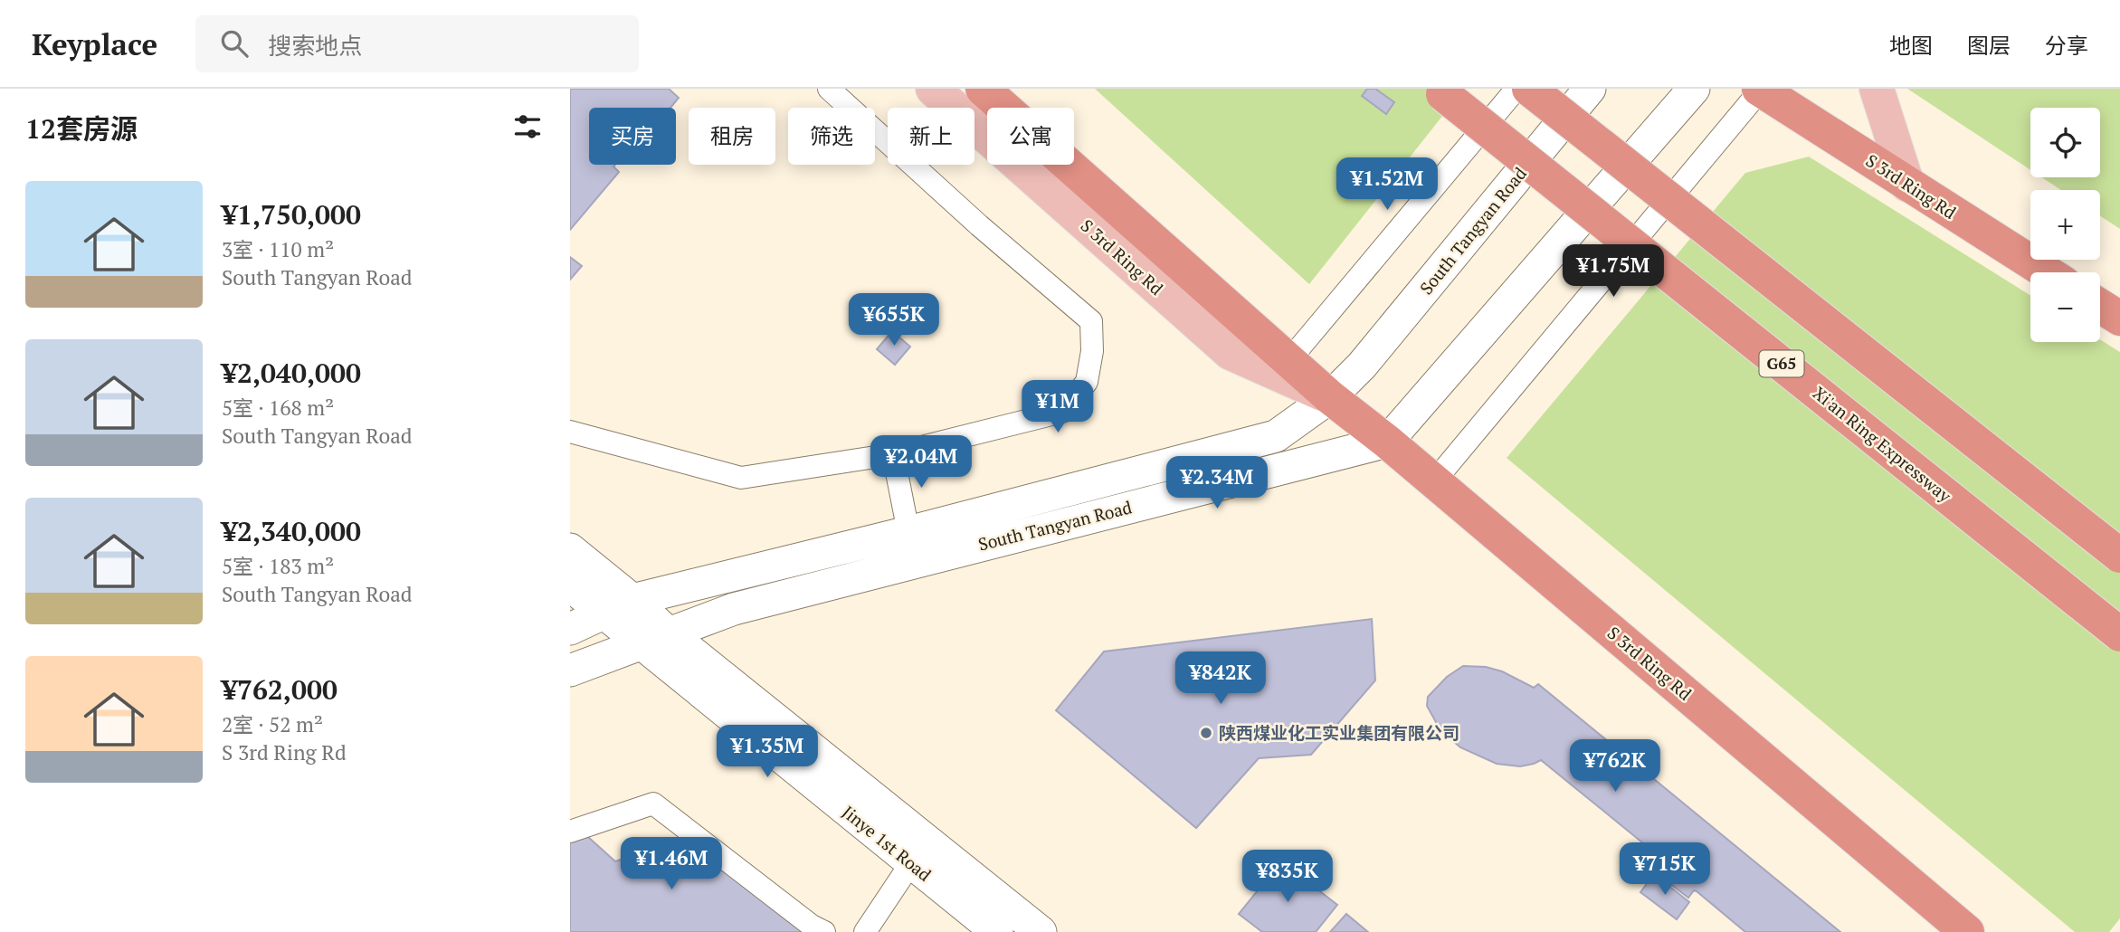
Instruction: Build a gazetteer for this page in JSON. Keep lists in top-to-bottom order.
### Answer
{
  "streets": {
    "highway": ["S 3rd Ring Rd", "G65", "Xi'an Ring Expressway"],
    "main road": ["South Tangyan Road", "Jinye 1st Road"]
  },
  "crossings": [
    ["S 3rd Ring Rd", "South Tangyan Road"],
    ["South Tangyan Road", "Jinye 1st Road"]
  ],
  "places": ["陕西煤业化工实业集团有限公司"],
  "page": {
    "header": "Keyplace",
    "search": "搜索地点",
    "nav": ["地图", "图层", "分享"],
    "heading": "12套房源",
    "map_buttons": ["+", "−"],
    "chip": [
      "买房",
      "租房",
      "筛选",
      "新上",
      "公寓"
    ],
    "price": [
      "¥1.52M",
      "¥1.75M",
      "¥655K",
      "¥1M",
      "¥2.04M",
      "¥2.34M",
      "¥842K",
      "¥1.35M",
      "¥762K",
      "¥1.46M",
      "¥715K",
      "¥835K"
    ],
    "list": [
      {
        "name": "¥1,750,000",
        "note": "3室 · 110 m² · South Tangyan Road"
      },
      {
        "name": "¥2,040,000",
        "note": "5室 · 168 m² · South Tangyan Road"
      },
      {
        "name": "¥2,340,000",
        "note": "5室 · 183 m² · South Tangyan Road"
      },
      {
        "name": "¥762,000",
        "note": "2室 · 52 m² · S 3rd Ring Rd"
      }
    ]
  }
}
